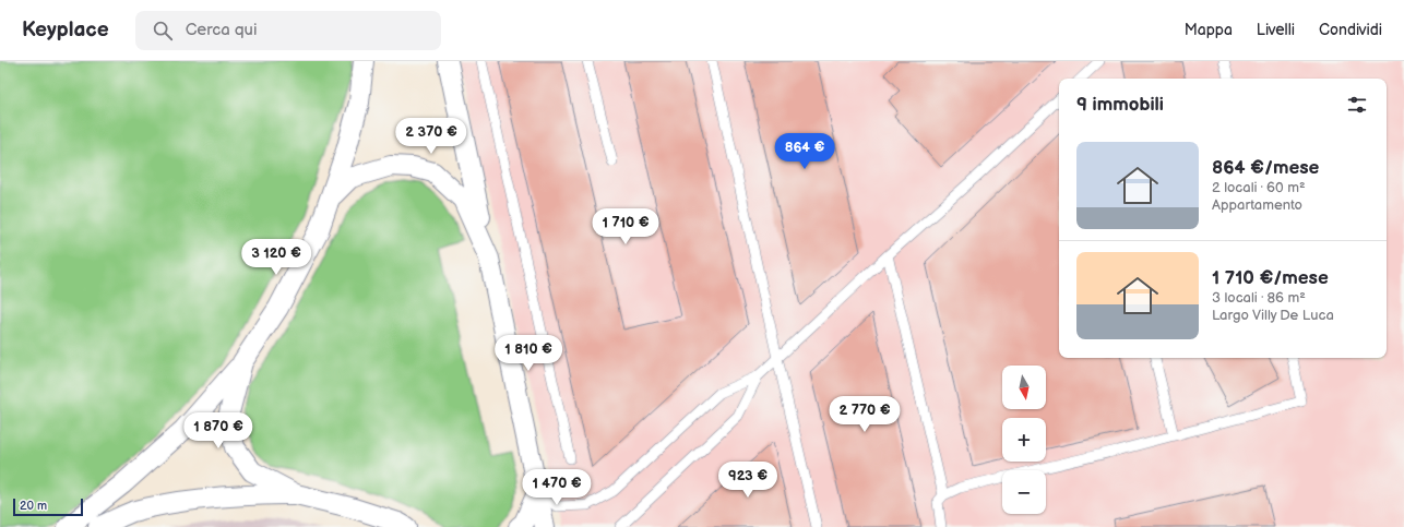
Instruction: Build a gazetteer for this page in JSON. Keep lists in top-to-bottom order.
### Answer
{
  "scale_bar": "20 m",
  "north": "bottom",
  "page": {
    "header": "Keyplace",
    "search": "Cerca qui",
    "nav": ["Mappa", "Livelli", "Condividi"],
    "heading": "9 immobili",
    "price": [
      "2 370 €",
      "864 €",
      "1 710 €",
      "3 120 €",
      "1 810 €",
      "2 770 €",
      "1 870 €",
      "923 €",
      "1 470 €"
    ],
    "list": [
      {
        "name": "864 €/mese",
        "note": "2 locali · 60 m² · Appartamento"
      },
      {
        "name": "1 710 €/mese",
        "note": "3 locali · 86 m² · Largo Villy De Luca"
      }
    ],
    "map_buttons": ["+", "−"],
    "scale": "20 m"
  }
}
